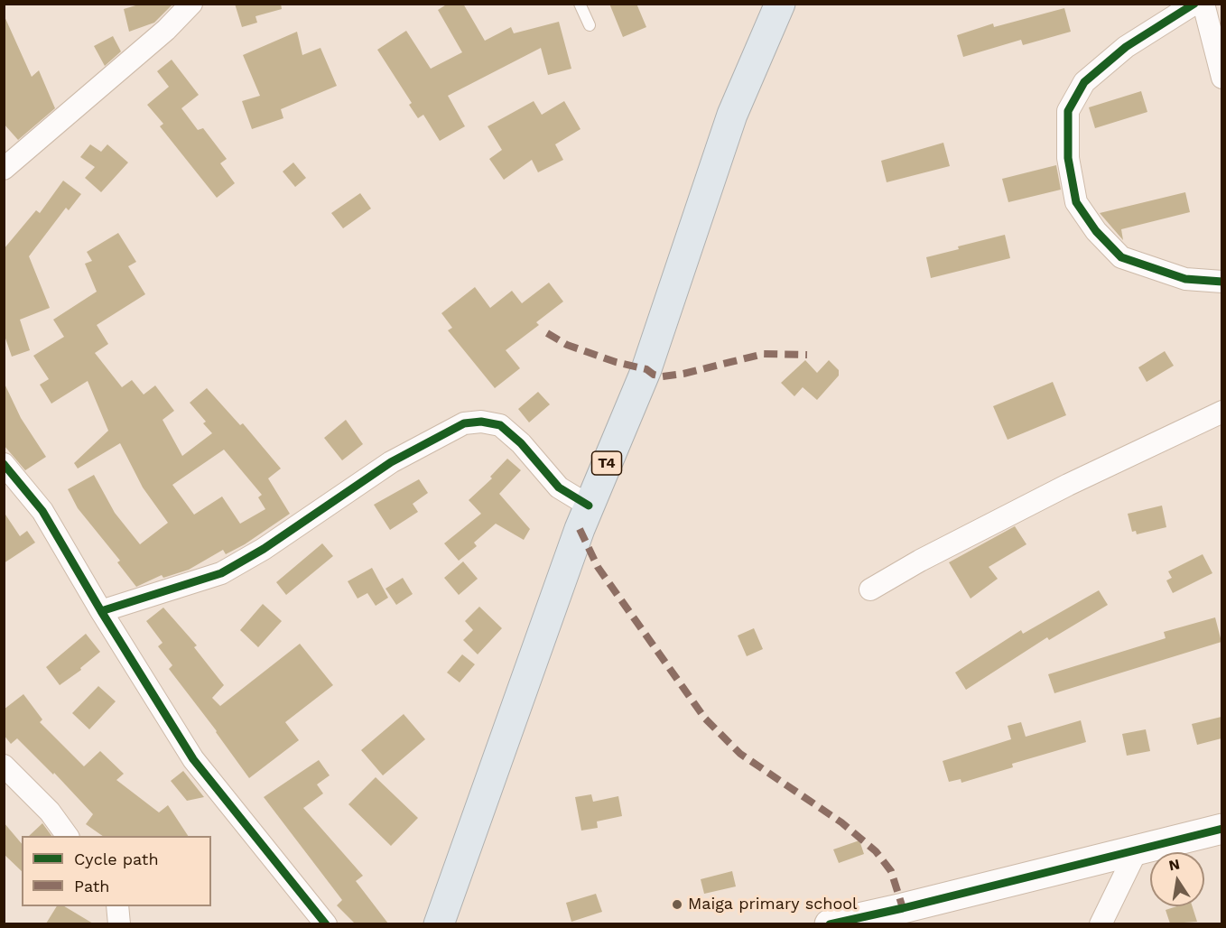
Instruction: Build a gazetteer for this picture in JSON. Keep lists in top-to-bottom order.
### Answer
{
  "streets": {
    "highway": ["T4"]
  },
  "places": ["Maiga primary school"],
  "legend": ["Cycle path", "Path"],
  "north": "top"
}
